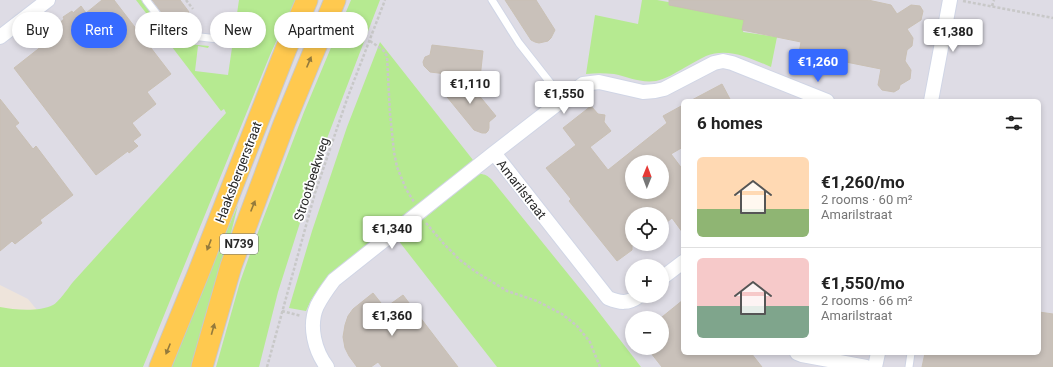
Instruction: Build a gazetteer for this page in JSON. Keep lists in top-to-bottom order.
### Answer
{
  "streets": {
    "main road": ["Haaksbergerstraat", "N739"],
    "street": ["Amarilstraat"],
    "path": ["Strootbeekweg"]
  },
  "north": "top",
  "page": {
    "chip": [
      "Buy",
      "Rent",
      "Filters",
      "New",
      "Apartment"
    ],
    "price": [
      "€1,380",
      "€1,260",
      "€1,110",
      "€1,550",
      "€1,340",
      "€1,360"
    ],
    "heading": "6 homes",
    "list": [
      {
        "name": "€1,260/mo",
        "note": "2 rooms · 60 m² · Amarilstraat"
      },
      {
        "name": "€1,550/mo",
        "note": "2 rooms · 66 m² · Amarilstraat"
      }
    ],
    "map_buttons": ["+", "−"]
  }
}
